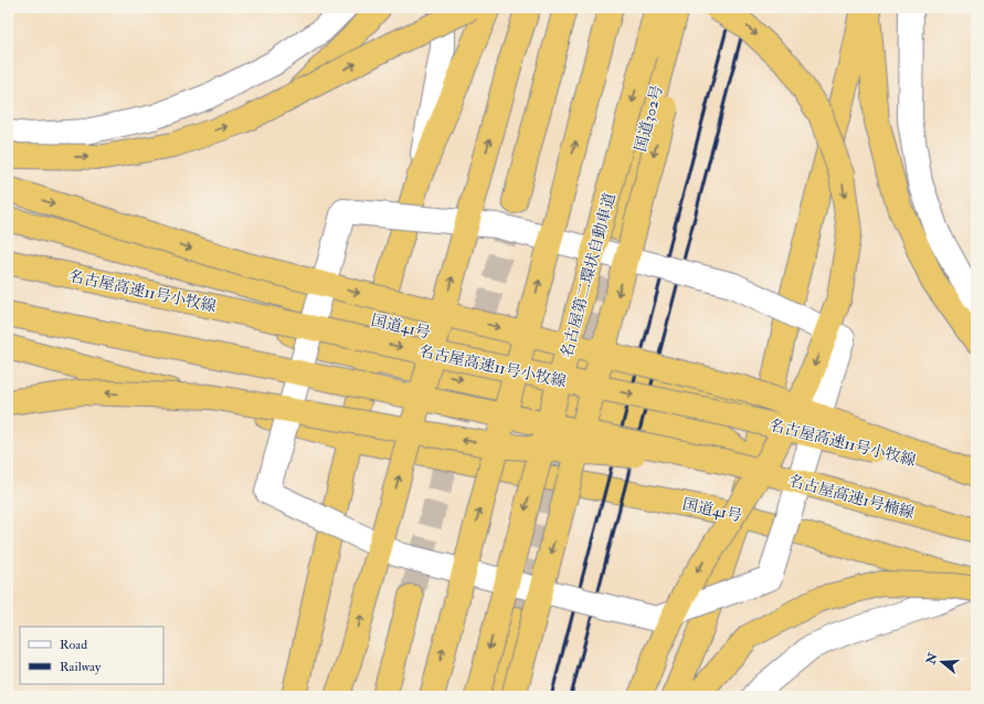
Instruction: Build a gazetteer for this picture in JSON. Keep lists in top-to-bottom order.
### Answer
{
  "streets": {
    "highway": [
      "国道302号",
      "名古屋第二環状自動車道",
      "名古屋高速11号小牧線",
      "国道41号",
      "名古屋高速1号楠線"
    ]
  },
  "legend": ["Road", "Railway"],
  "north": "left"
}
